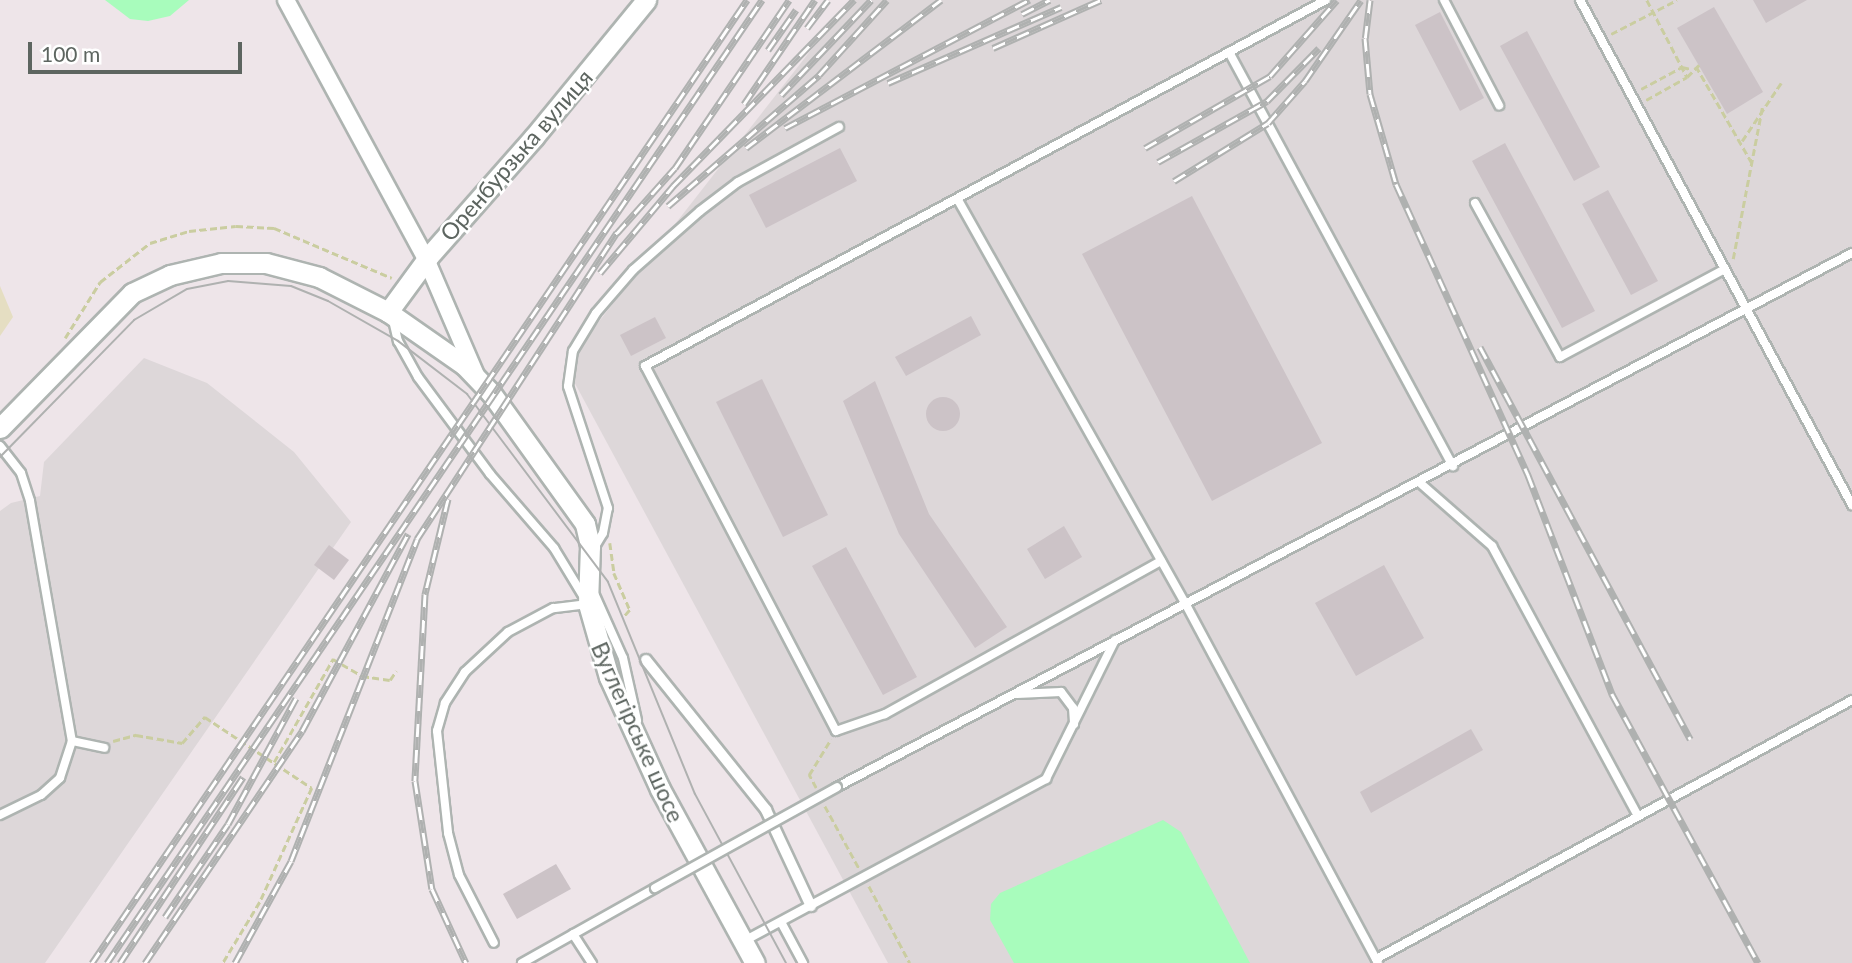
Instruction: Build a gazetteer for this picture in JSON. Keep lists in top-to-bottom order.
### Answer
{
  "streets": {
    "street": ["Оренбурзька вулиця", "Вуглегірське шосе"]
  },
  "crossings": [
    ["Оренбурзька вулиця", "Вуглегірське шосе"]
  ],
  "scale_bar": "100 m"
}
